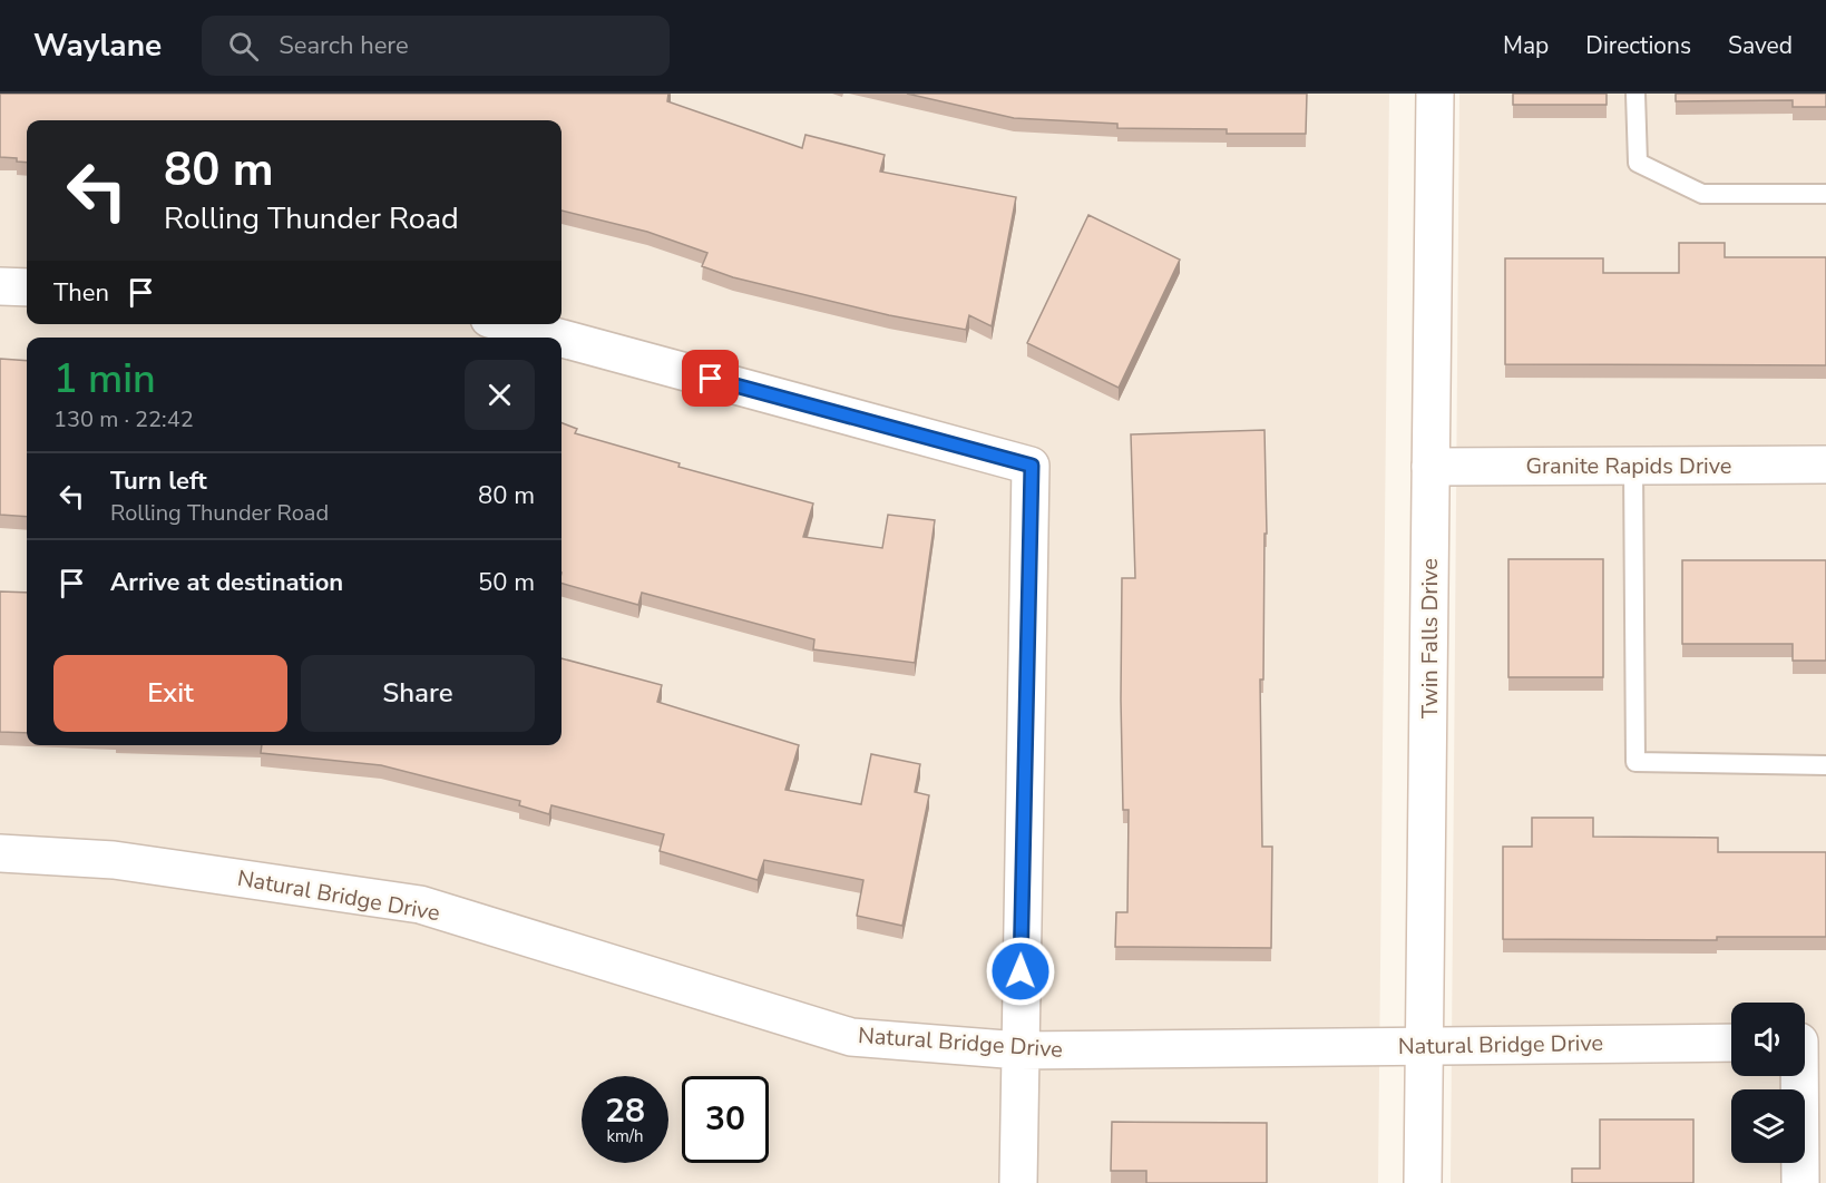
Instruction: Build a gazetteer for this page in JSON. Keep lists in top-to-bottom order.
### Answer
{
  "streets": {
    "street": ["Granite Rapids Drive", "Twin Falls Drive", "Natural Bridge Drive"]
  },
  "crossings": [
    ["Granite Rapids Drive", "Twin Falls Drive"],
    ["Twin Falls Drive", "Natural Bridge Drive"]
  ],
  "page": {
    "header": "Waylane",
    "search": "Search here",
    "nav": ["Map", "Directions", "Saved"],
    "turn": ["80 m", "Rolling Thunder Road"],
    "then": "Then",
    "heading": ["1 min", "130 m · 22:42"],
    "list": [
      {
        "name": "Turn left",
        "note": "Rolling Thunder Road",
        "value": "80 m"
      },
      {
        "name": "Arrive at destination",
        "value": "50 m"
      }
    ],
    "buttons": ["Exit", "Share"],
    "speed": "28 km/h",
    "limit": "30"
  }
}
